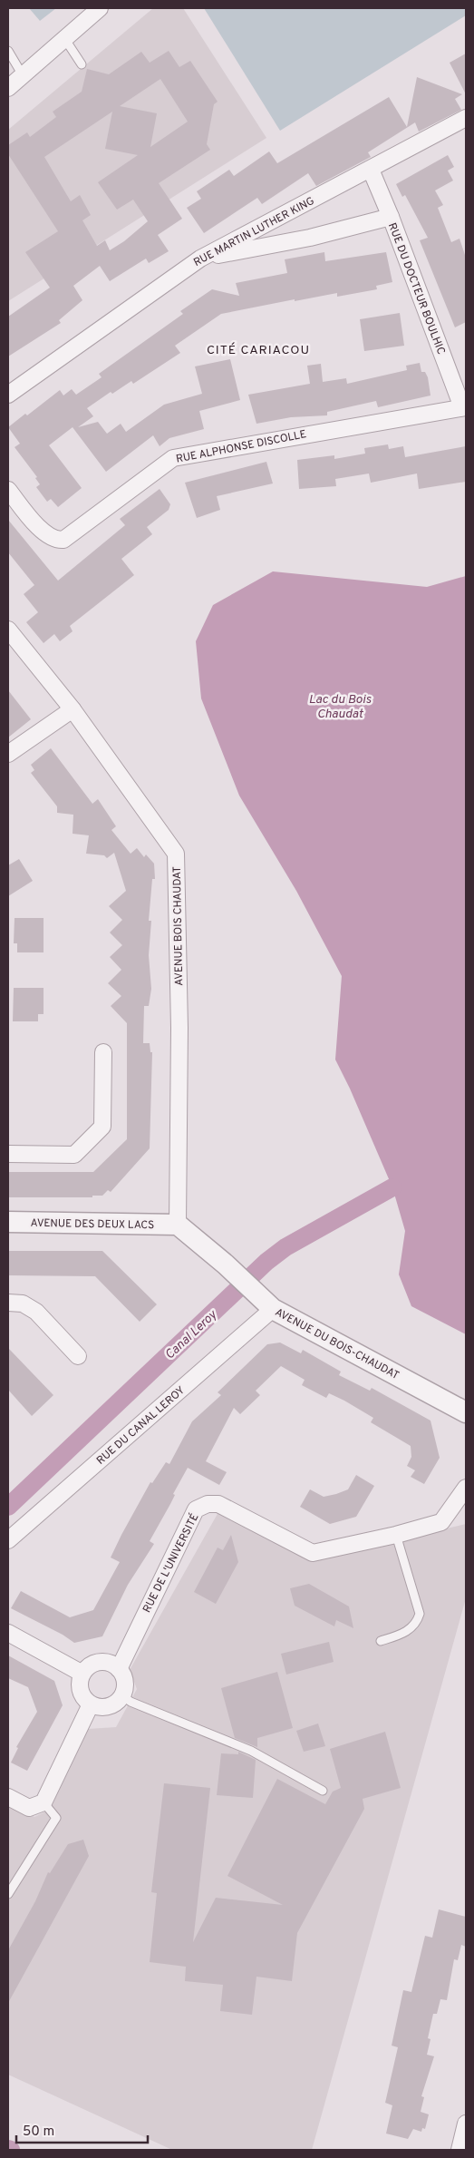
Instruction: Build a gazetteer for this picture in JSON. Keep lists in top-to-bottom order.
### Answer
{
  "streets": {
    "street": [
      "RUE MARTIN LUTHER KING",
      "RUE DU DOCTEUR BOULHIC",
      "RUE ALPHONSE DISCOLLE",
      "AVENUE BOIS CHAUDAT",
      "AVENUE DES DEUX LACS",
      "AVENUE DU BOIS-CHAUDAT",
      "RUE DU CANAL LEROY",
      "RUE DE L'UNIVERSITÉ"
    ]
  },
  "crossings": [
    ["RUE MARTIN LUTHER KING", "RUE DU DOCTEUR BOULHIC"],
    ["RUE DU DOCTEUR BOULHIC", "RUE ALPHONSE DISCOLLE"],
    ["AVENUE BOIS CHAUDAT", "AVENUE DES DEUX LACS"],
    ["AVENUE BOIS CHAUDAT", "AVENUE DU BOIS-CHAUDAT"],
    ["AVENUE DES DEUX LACS", "AVENUE DU BOIS-CHAUDAT"],
    ["AVENUE DU BOIS-CHAUDAT", "RUE DU CANAL LEROY"]
  ],
  "districts": ["CITÉ CARIACOU"],
  "water": ["Lac du Bois Chaudat", "Canal Leroy"],
  "scale_bar": "50 m"
}
